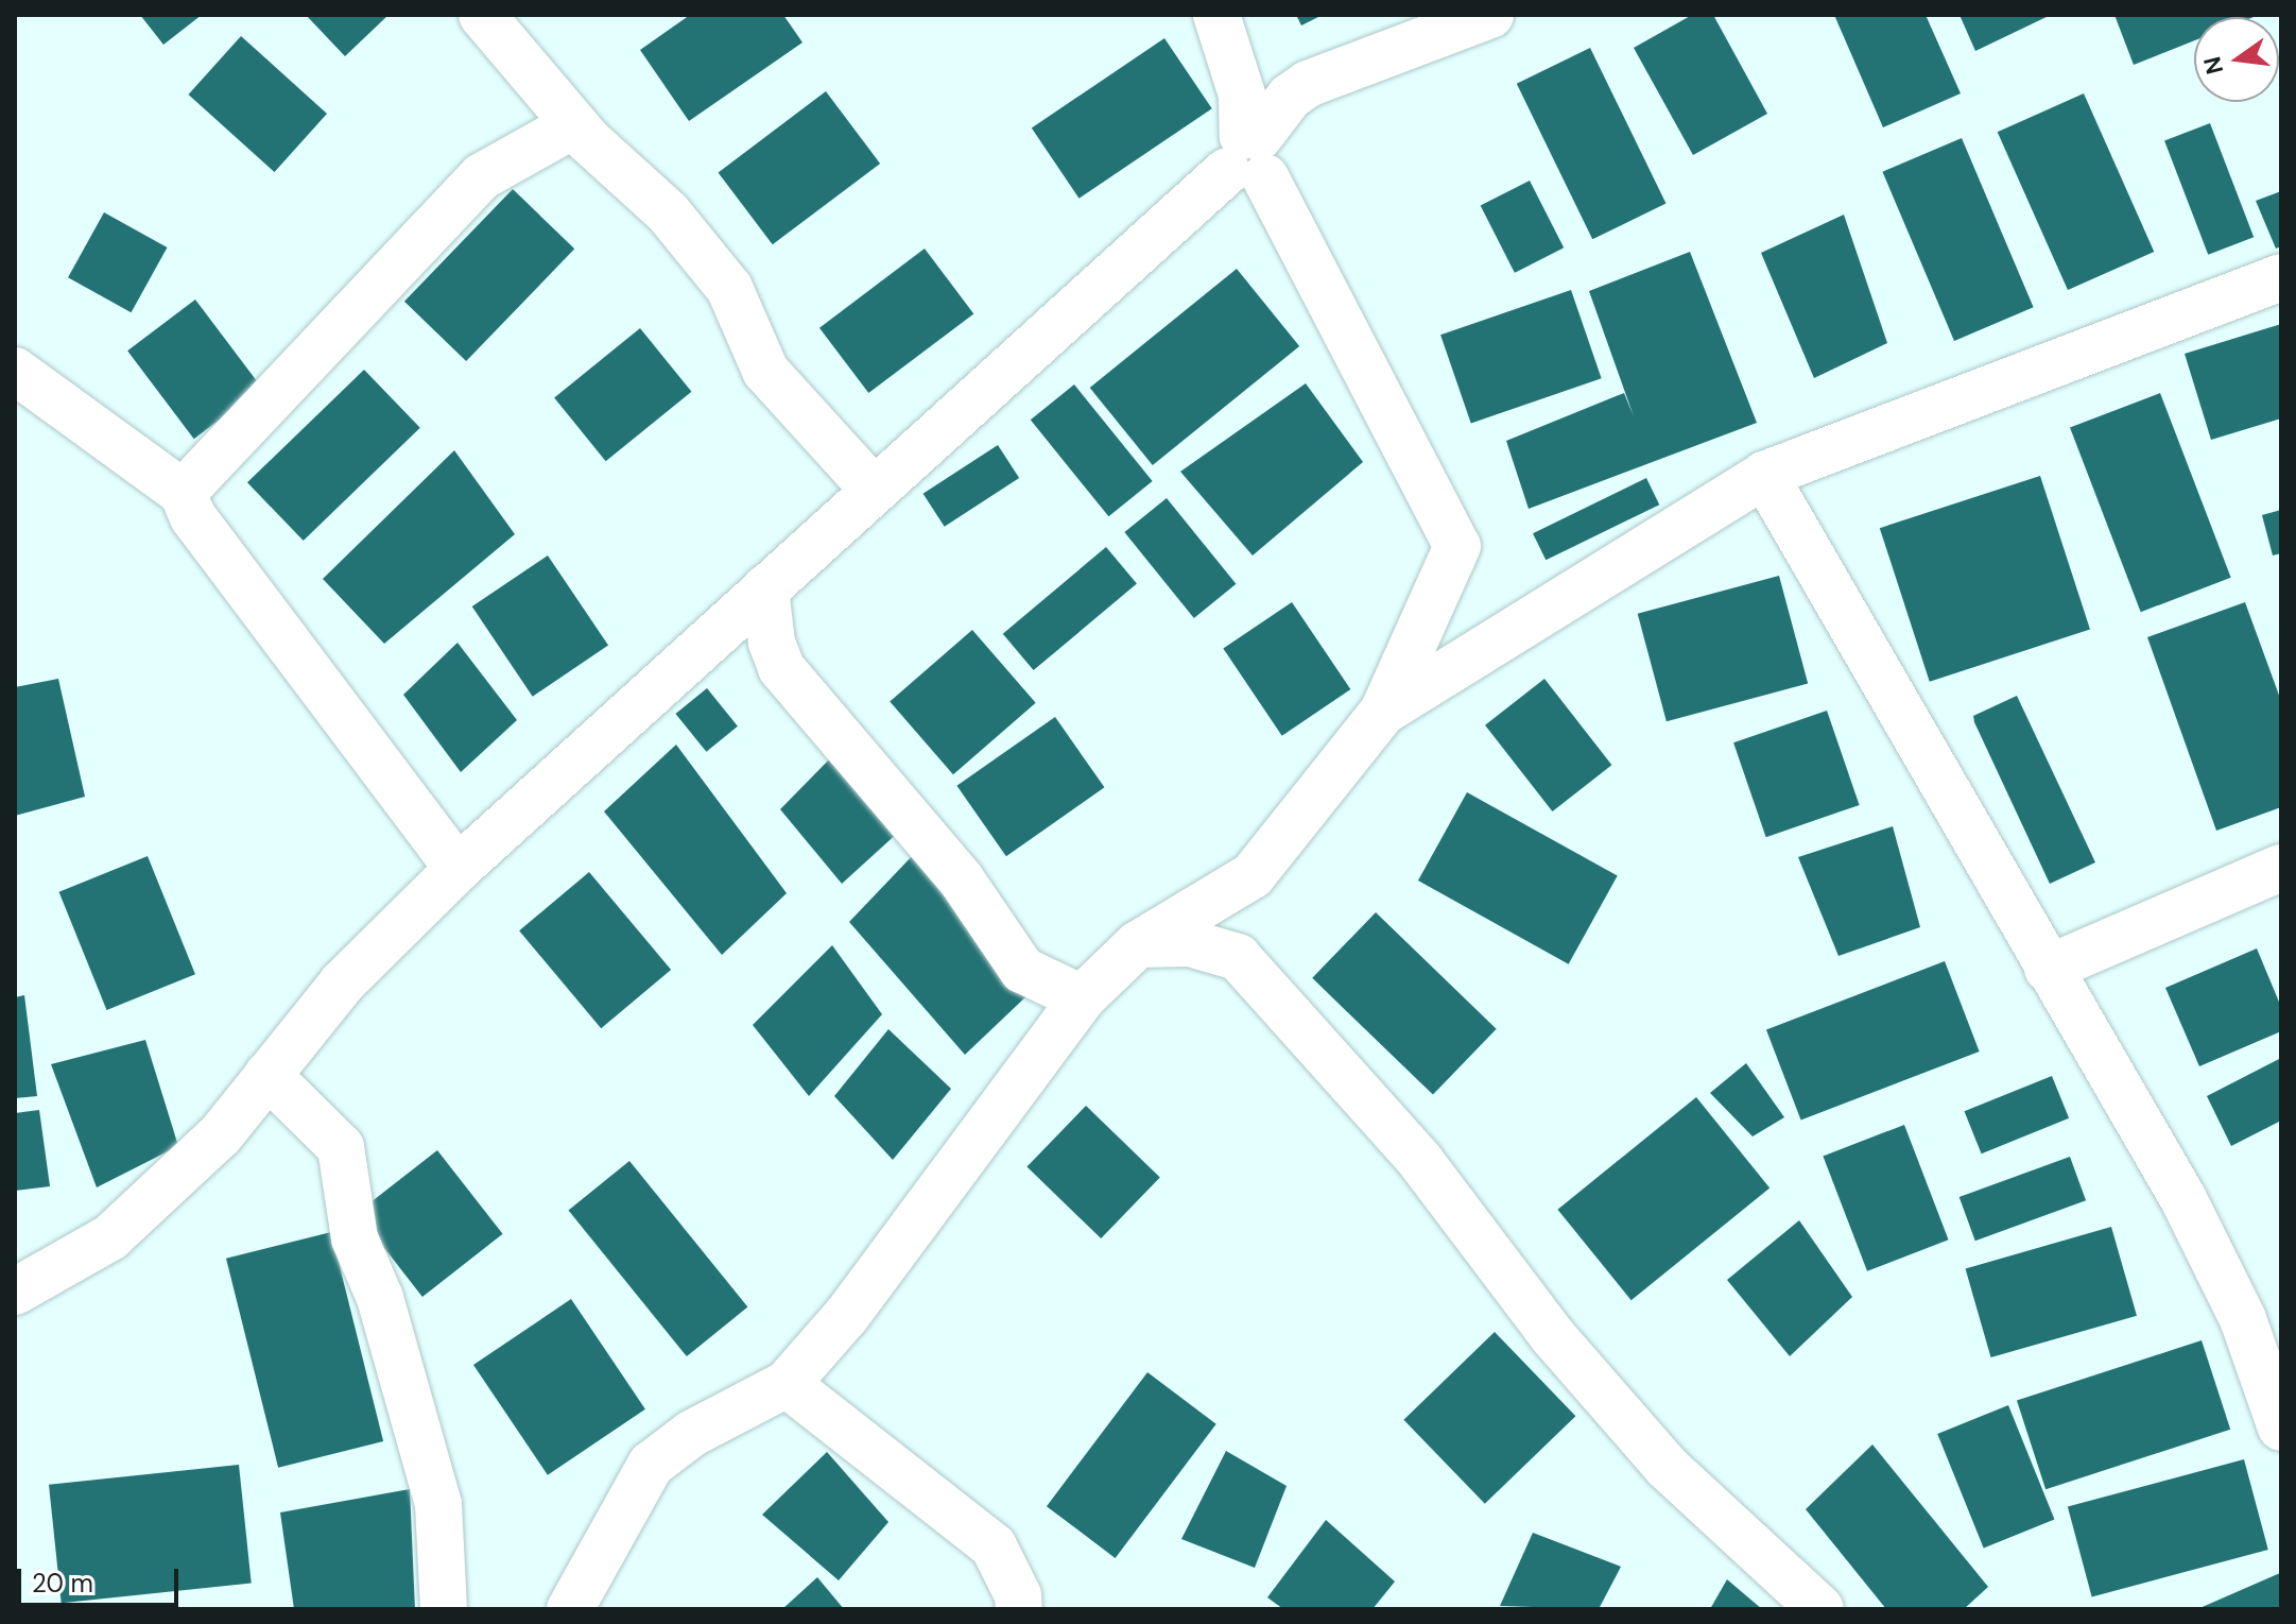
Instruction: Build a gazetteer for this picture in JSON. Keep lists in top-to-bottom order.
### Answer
{
  "scale_bar": "20 m",
  "north": "left"
}
